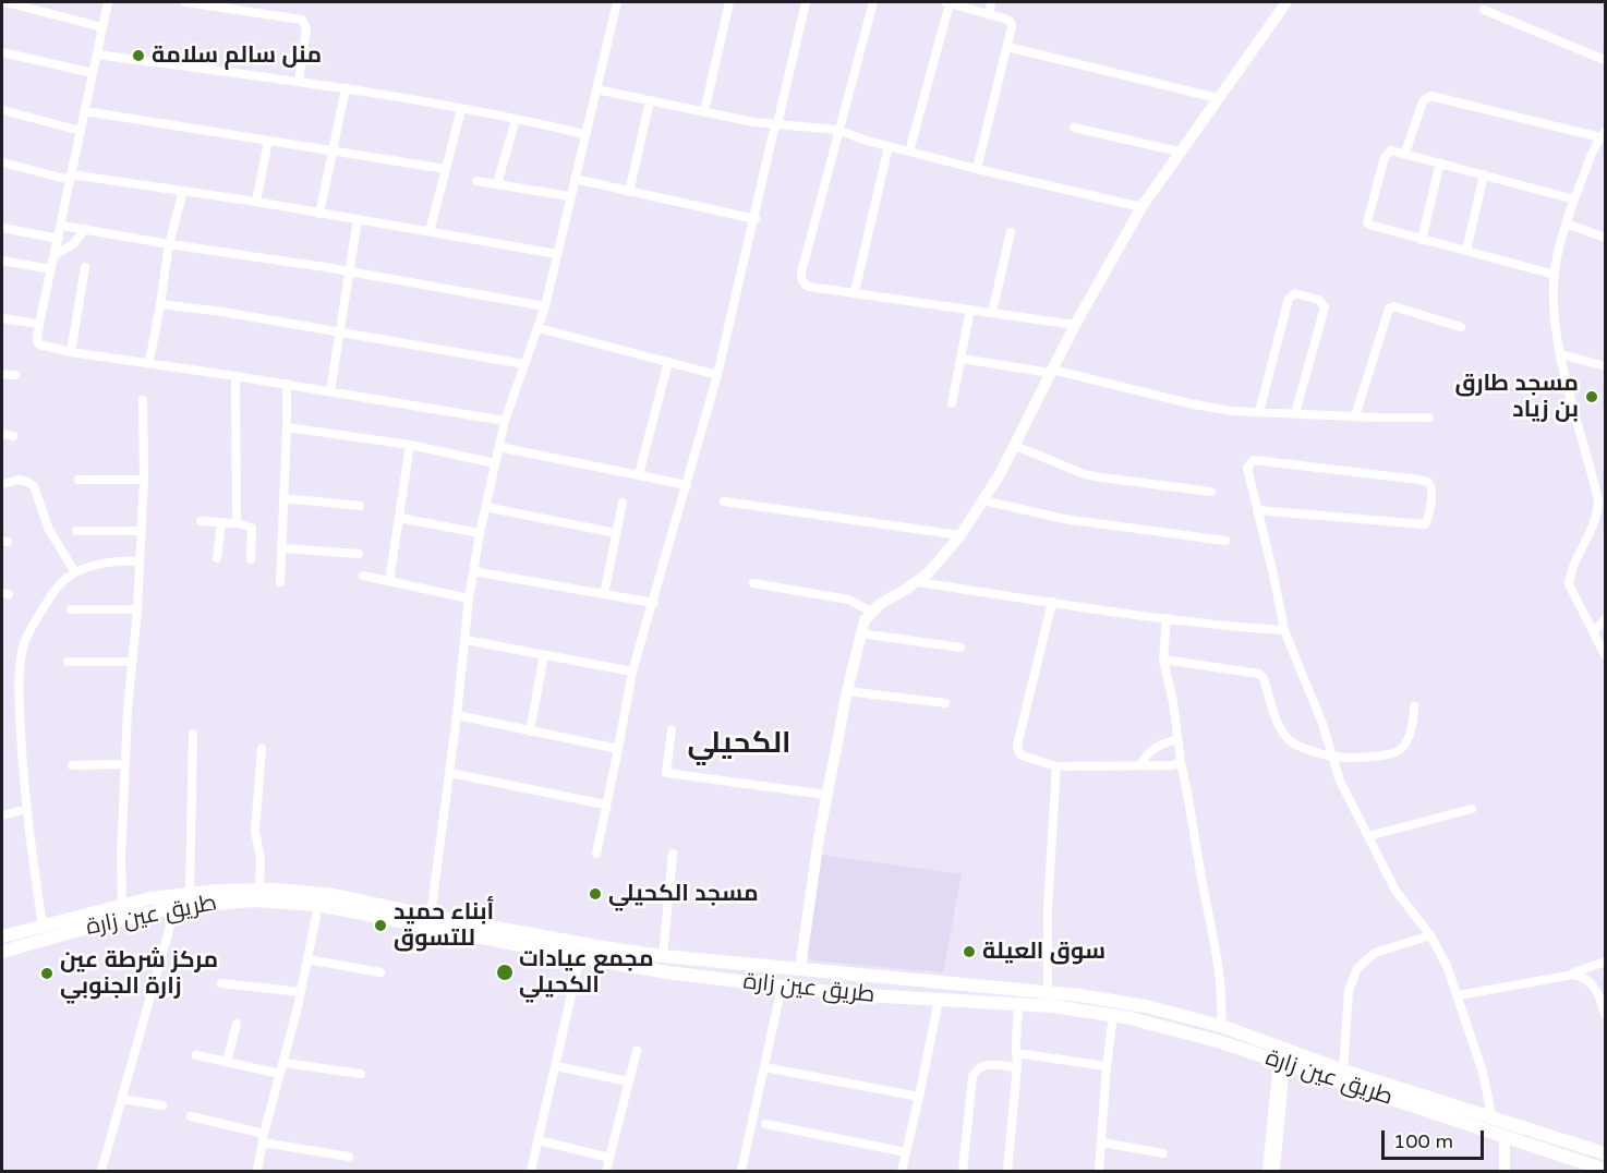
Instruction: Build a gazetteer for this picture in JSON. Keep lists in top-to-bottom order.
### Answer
{
  "streets": {
    "main road": ["طريق عين زارة"]
  },
  "districts": ["الكحيلي"],
  "places": [
    "منل سالم سلامة",
    "مسجد طارق بن زياد",
    "مسجد الكحيلي",
    "أبناء حميد للتسوق",
    "سوق العيلة",
    "مجمع عيادات الكحيلي",
    "مركز شرطة عين زارة الجنوبي"
  ],
  "scale_bar": "100 m"
}
